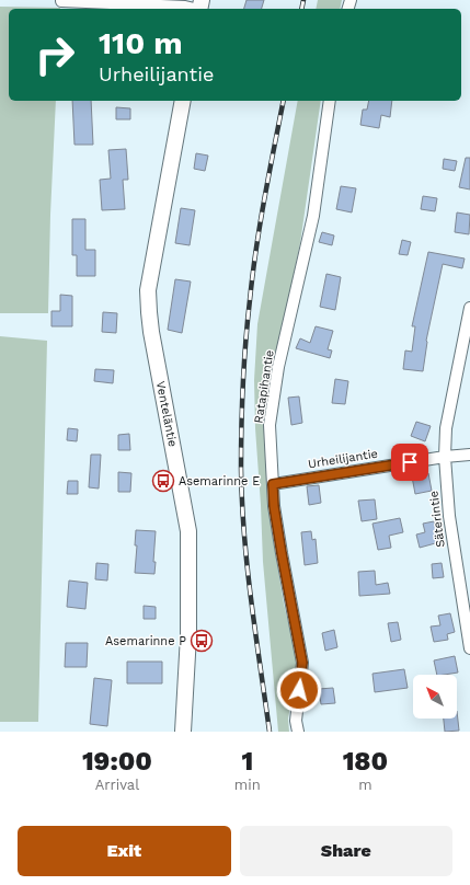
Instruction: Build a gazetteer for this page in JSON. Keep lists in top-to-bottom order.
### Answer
{
  "streets": {
    "street": [
      "Ratapihantie",
      "Venteläntie",
      "Urheilijantie",
      "Säterintie"
    ]
  },
  "crossings": [
    ["Ratapihantie", "Urheilijantie"],
    ["Urheilijantie", "Säterintie"]
  ],
  "places": {
    "bus stop": ["Asemarinne E", "Asemarinne P"]
  },
  "north": "top left",
  "page": {
    "turn": ["110 m", "Urheilijantie"],
    "eta": [
      "19:00",
      "Arrival",
      "1",
      "min",
      "180",
      "m"
    ],
    "buttons": ["Exit", "Share"]
  }
}
